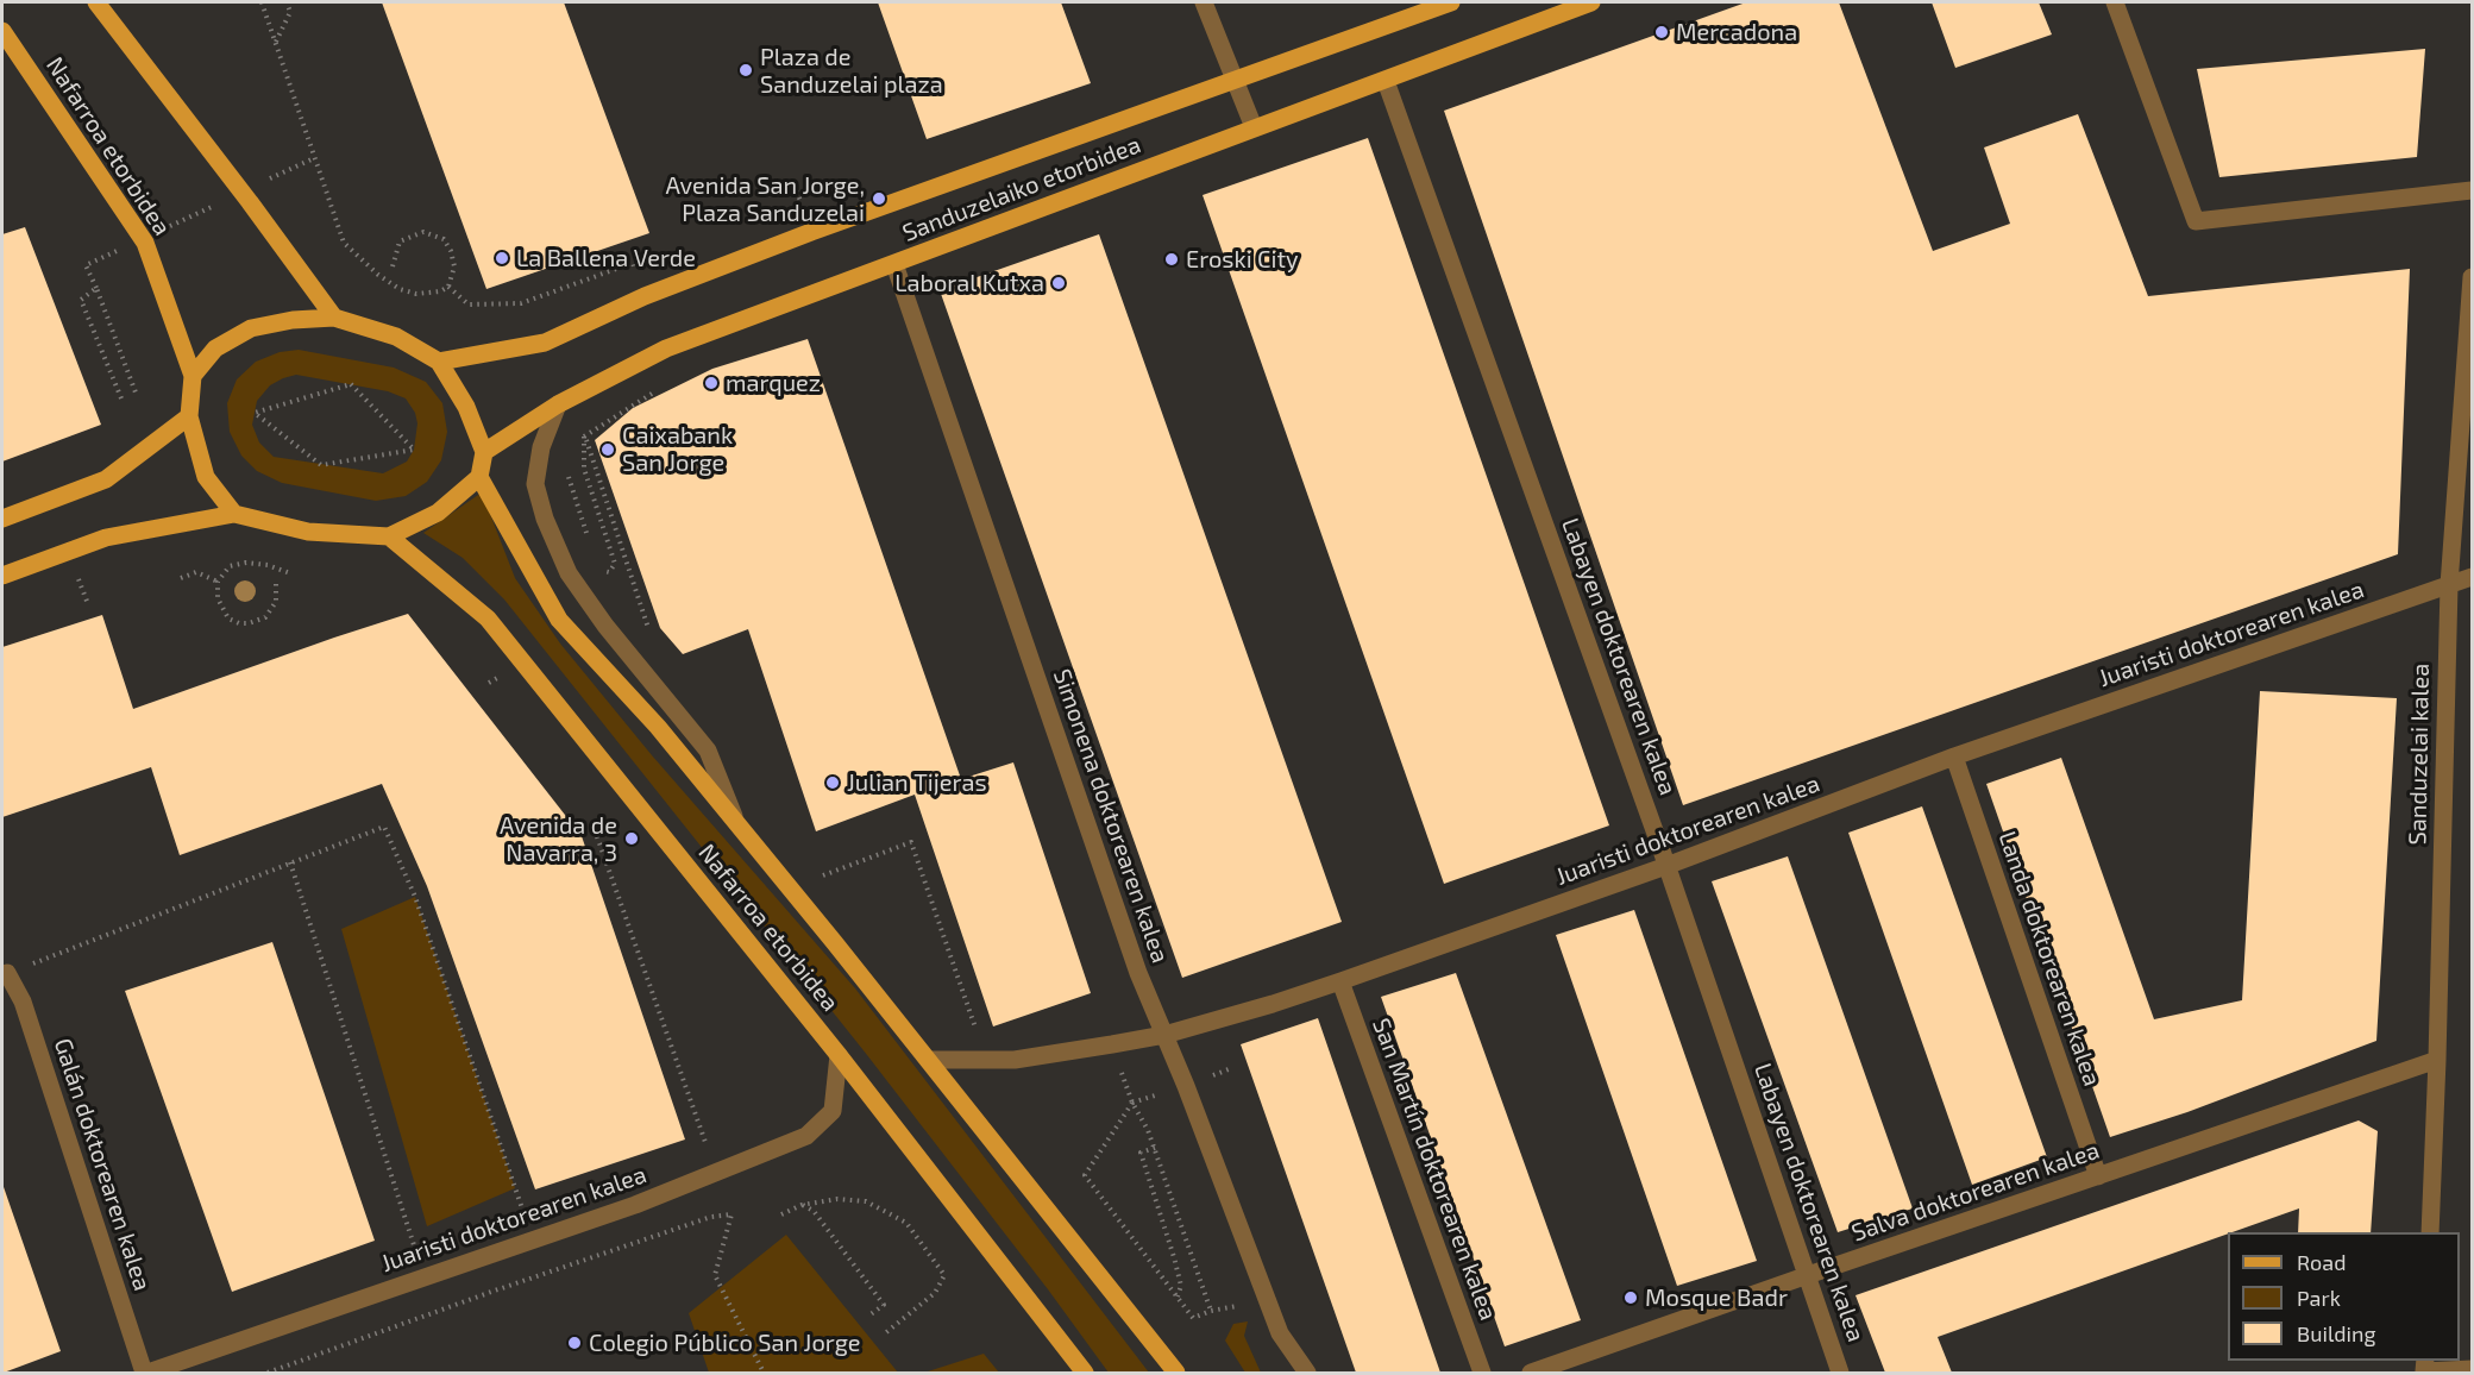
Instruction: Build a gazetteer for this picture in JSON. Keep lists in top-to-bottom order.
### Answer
{
  "streets": {
    "main road": ["Nafarroa etorbidea", "Sanduzelaiko etorbidea"],
    "street": [
      "Juaristi doktorearen kalea",
      "Labayen doktorearen kalea",
      "Sanduzelai kalea",
      "Simonena doktorearen kalea",
      "Landa doktorearen kalea",
      "Galán doktorearen kalea",
      "San Martín doktorearen kalea",
      "Salva doktorearen kalea"
    ]
  },
  "crossings": [
    ["Nafarroa etorbidea", "Sanduzelaiko etorbidea"],
    ["Nafarroa etorbidea", "Juaristi doktorearen kalea"],
    ["Sanduzelaiko etorbidea", "Labayen doktorearen kalea"],
    ["Sanduzelaiko etorbidea", "Simonena doktorearen kalea"],
    ["Juaristi doktorearen kalea", "Labayen doktorearen kalea"],
    ["Juaristi doktorearen kalea", "Sanduzelai kalea"],
    ["Juaristi doktorearen kalea", "Simonena doktorearen kalea"],
    ["Juaristi doktorearen kalea", "Landa doktorearen kalea"],
    ["Juaristi doktorearen kalea", "Galán doktorearen kalea"],
    ["Juaristi doktorearen kalea", "San Martín doktorearen kalea"],
    ["Labayen doktorearen kalea", "Salva doktorearen kalea"],
    ["Sanduzelai kalea", "Salva doktorearen kalea"],
    ["Landa doktorearen kalea", "Salva doktorearen kalea"]
  ],
  "places": [
    "Mercadona",
    "Plaza de Sanduzelai plaza",
    "Avenida San Jorge, Plaza Sanduzelai",
    "La Ballena Verde",
    "Eroski City",
    "Laboral Kutxa",
    "marquez",
    "Caixabank San Jorge",
    "Julian Tijeras",
    "Avenida de Navarra, 3",
    "Mosque Badr",
    "Colegio Público San Jorge"
  ],
  "legend": ["Road", "Park", "Building"]
}
